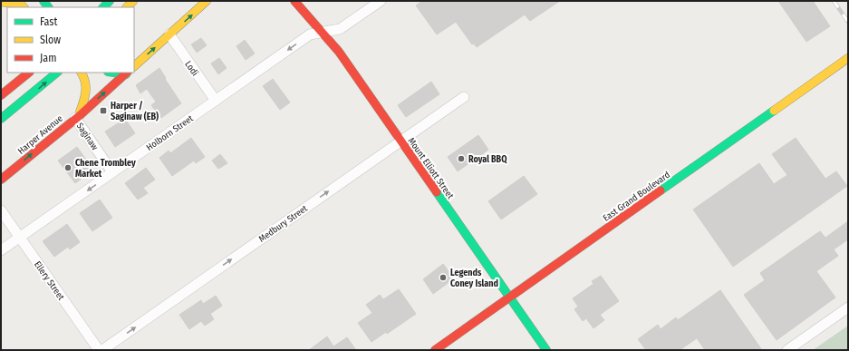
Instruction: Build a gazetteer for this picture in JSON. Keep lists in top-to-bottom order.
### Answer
{
  "streets": {
    "main road": ["Harper Avenue", "Mount Elliott Street", "East Grand Boulevard"],
    "street": [
      "Lodi",
      "Holborn Street",
      "Saginaw",
      "Medbury Street",
      "Ellery Street"
    ]
  },
  "crossings": [
    ["Lodi", "Holborn Street"],
    ["Holborn Street", "Saginaw"],
    ["Holborn Street", "Mount Elliott Street"],
    ["Holborn Street", "Ellery Street"],
    ["Harper Avenue", "Saginaw"],
    ["Mount Elliott Street", "East Grand Boulevard"],
    ["Mount Elliott Street", "Medbury Street"]
  ],
  "one_way": ["Holborn Street", "Medbury Street"],
  "places": {
    "transit": ["Harper / Saginaw (EB)"],
    "other": ["Royal BBQ", "Chene Trombley Market", "Legends Coney Island"]
  },
  "legend": ["Fast", "Slow", "Jam"]
}
